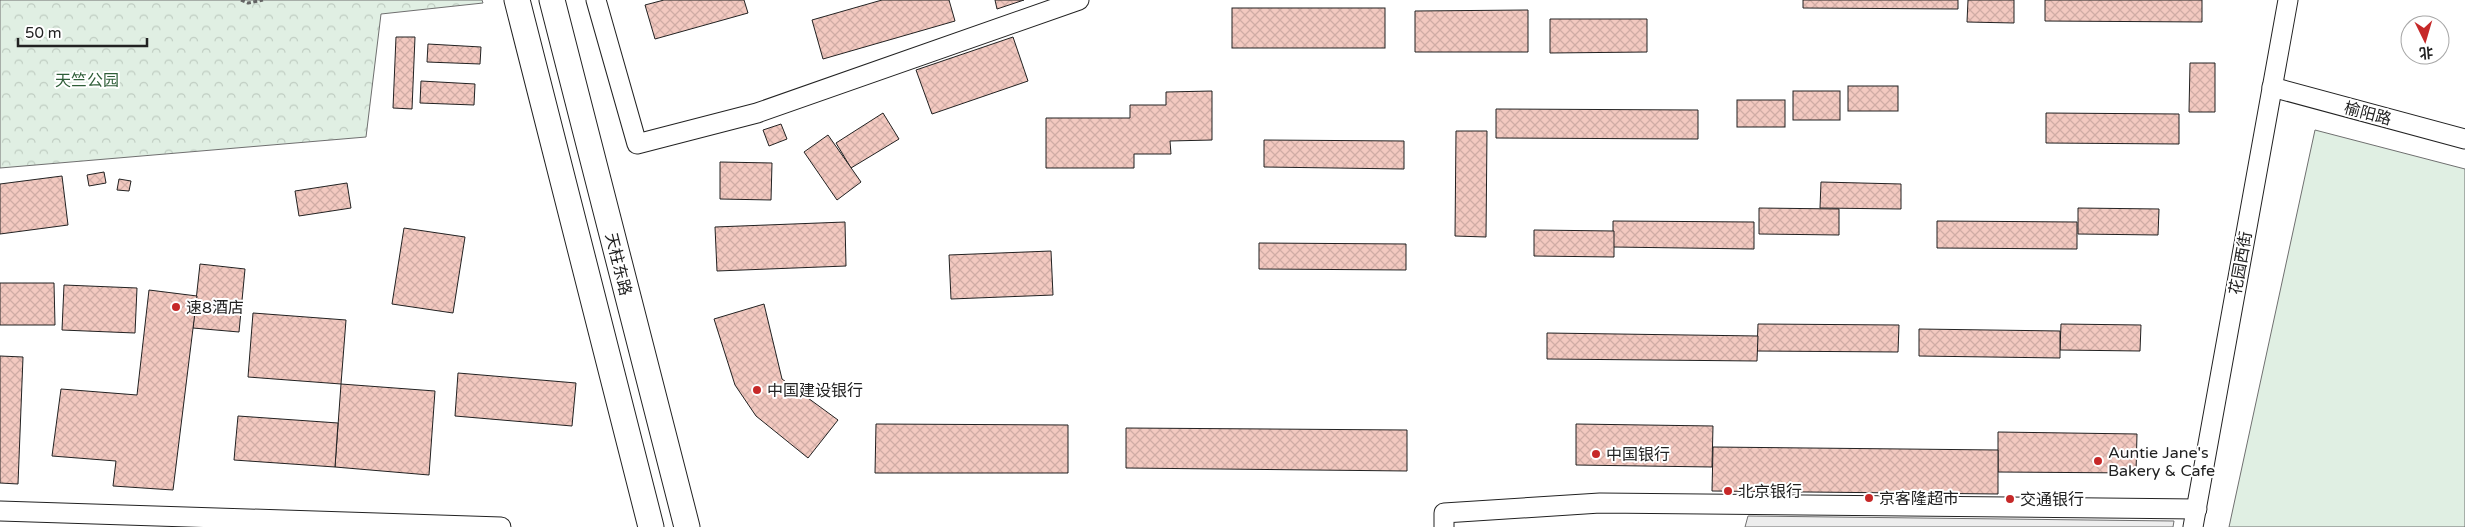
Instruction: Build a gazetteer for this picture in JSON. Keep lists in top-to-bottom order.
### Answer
{
  "streets": {
    "main road": ["天柱东路"],
    "street": ["榆阳路", "花园西街"]
  },
  "crossings": [
    ["榆阳路", "花园西街"]
  ],
  "parks": ["天竺公园"],
  "places": [
    "速8酒店",
    "中国建设银行",
    "中国银行",
    "Auntie Jane's Bakery & Cafe",
    "北京银行",
    "京客隆超市",
    "交通银行"
  ],
  "scale_bar": "50 m",
  "north": "bottom"
}
